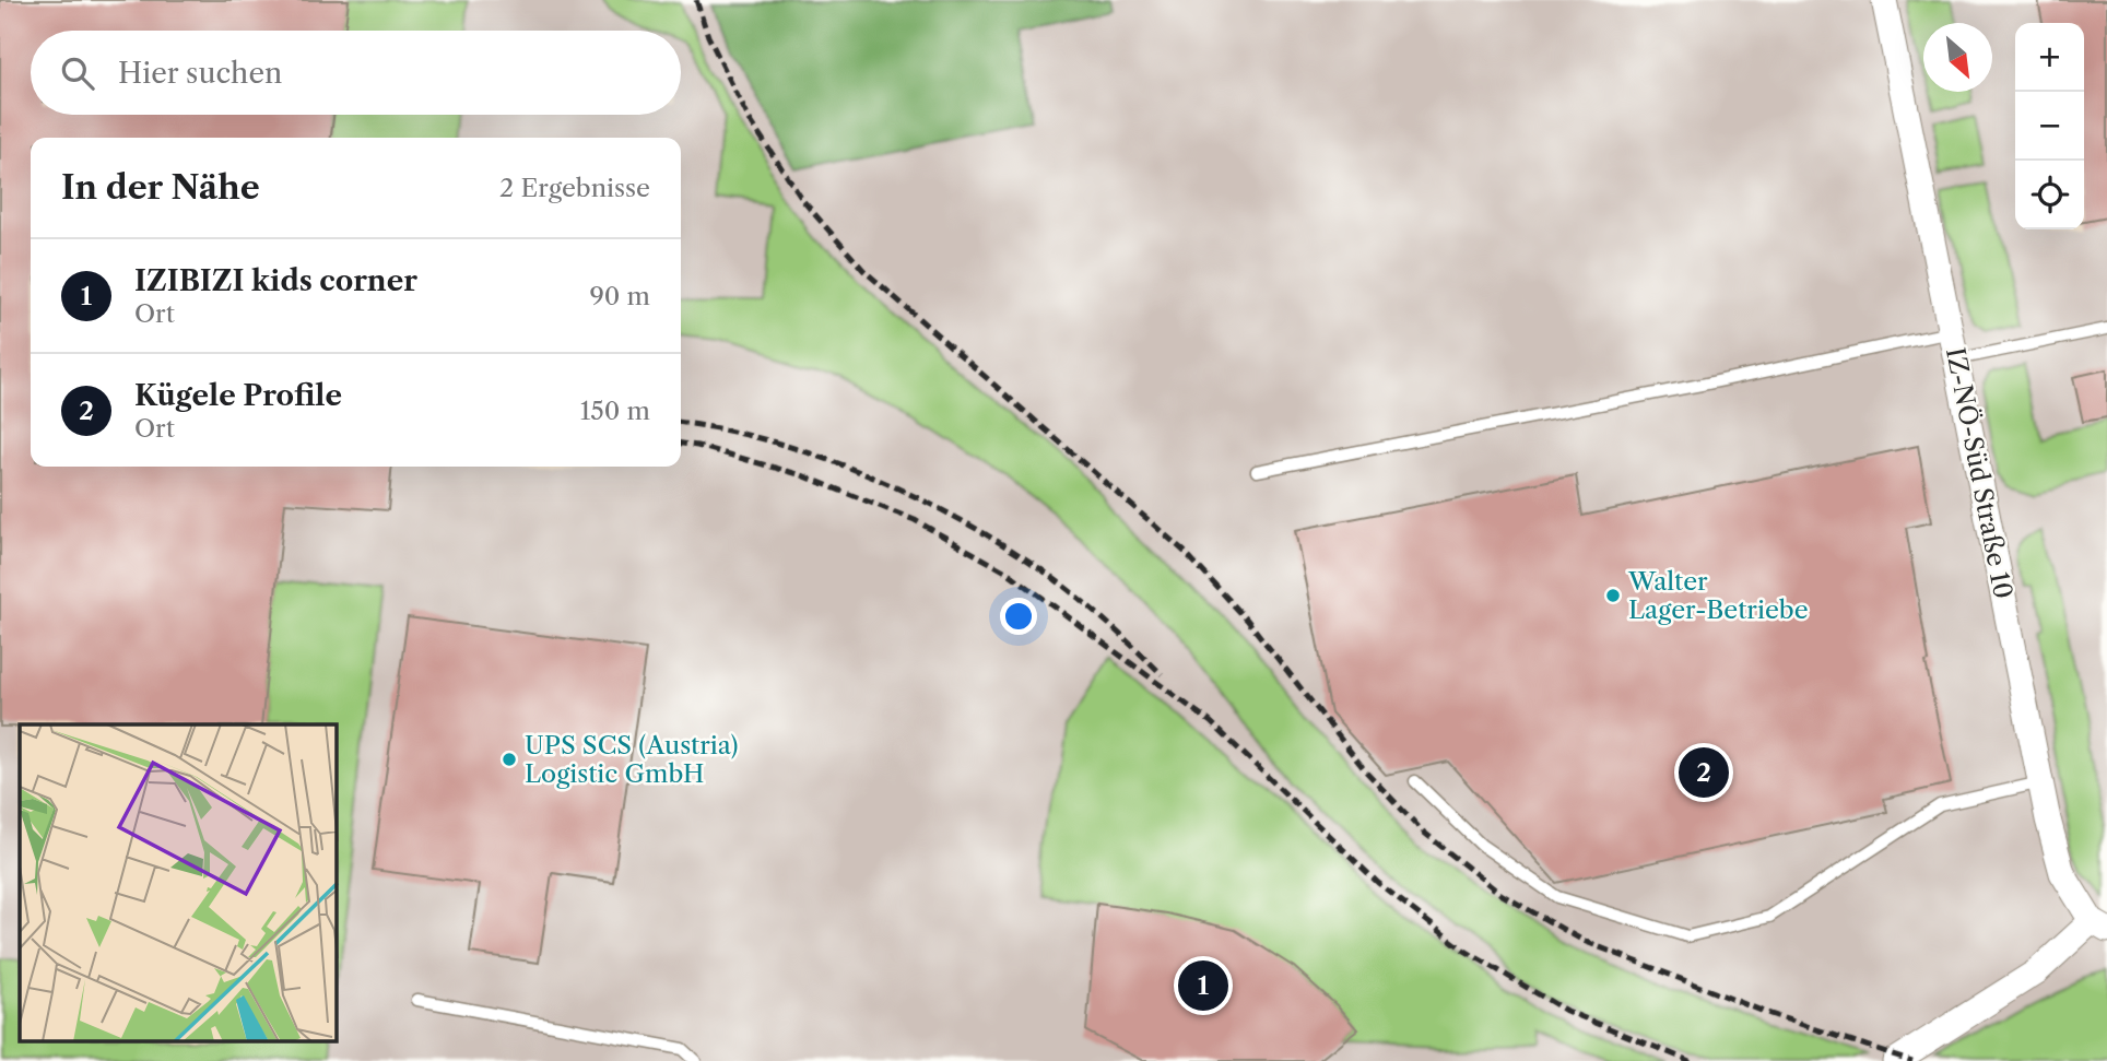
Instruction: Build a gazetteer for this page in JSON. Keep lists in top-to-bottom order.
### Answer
{
  "streets": {
    "street": ["IZ-NÖ-Süd Straße 10"]
  },
  "places": ["Walter Lager-Betriebe", "UPS SCS (Austria) Logistic GmbH"],
  "north": "bottom right",
  "page": {
    "map_buttons": ["+", "−"],
    "search": "Hier suchen",
    "heading": ["In der Nähe", "2 Ergebnisse"],
    "list": [
      {
        "mark": "1",
        "name": "IZIBIZI kids corner",
        "note": "Ort",
        "value": "90 m"
      },
      {
        "mark": "2",
        "name": "Kügele Profile",
        "note": "Ort",
        "value": "150 m"
      }
    ],
    "pins": ["2", "1"]
  }
}
